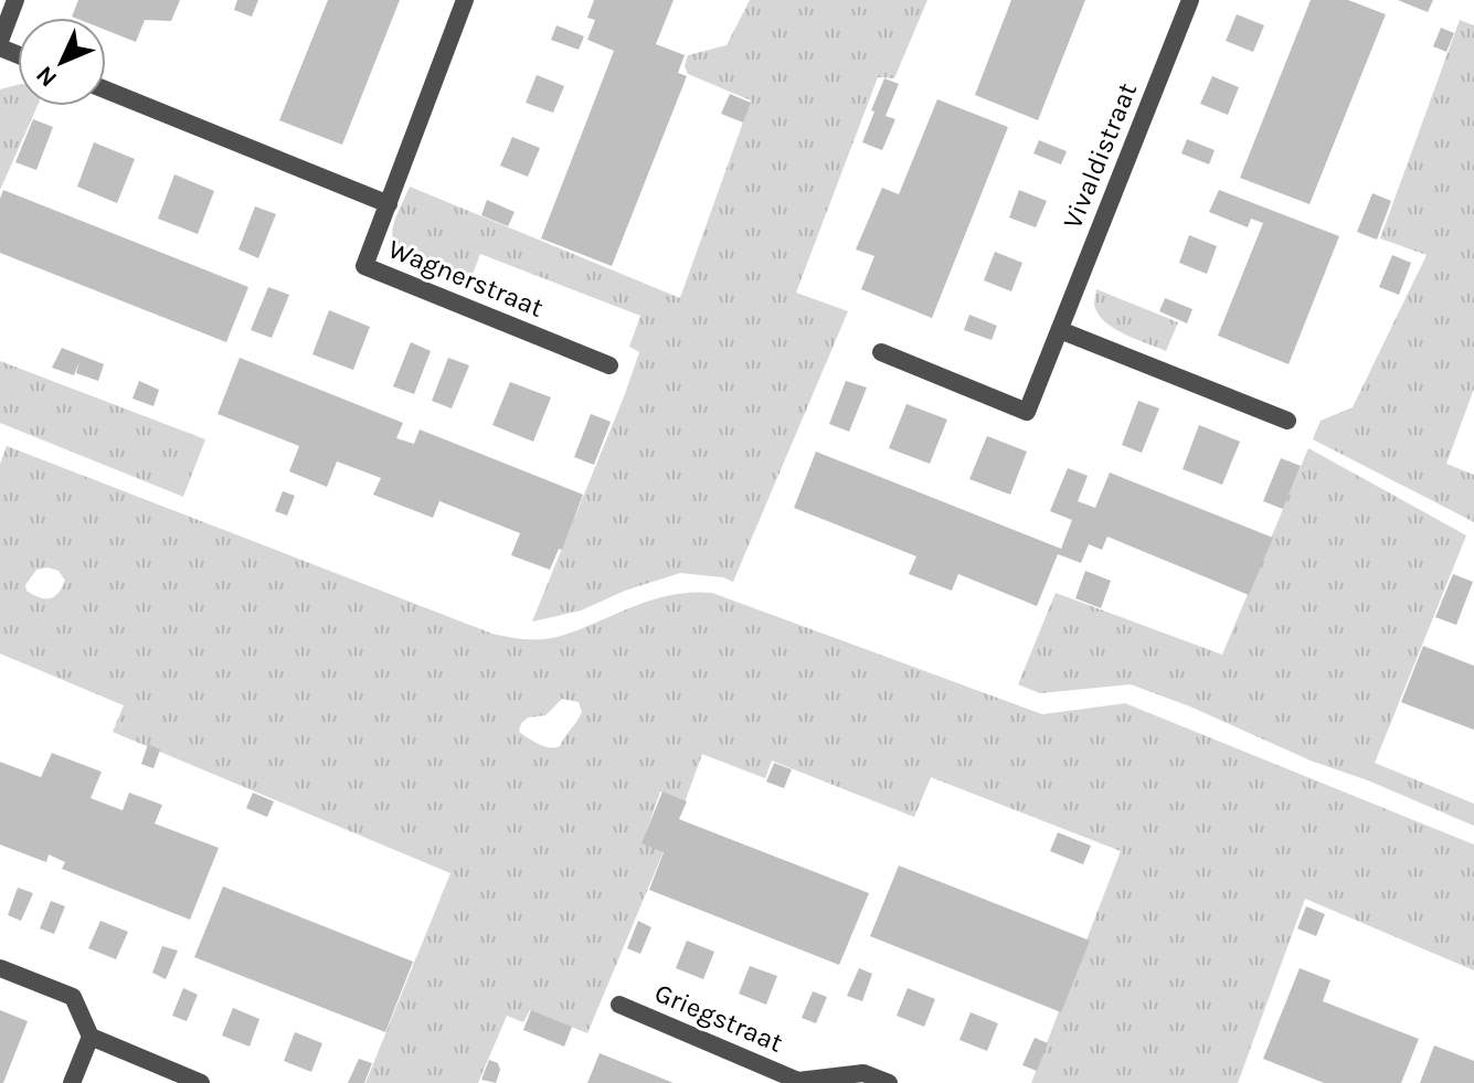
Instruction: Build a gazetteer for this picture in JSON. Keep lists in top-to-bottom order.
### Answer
{
  "streets": {
    "street": ["Vivaldistraat", "Wagnerstraat", "Griegstraat"]
  },
  "north": "bottom left"
}
